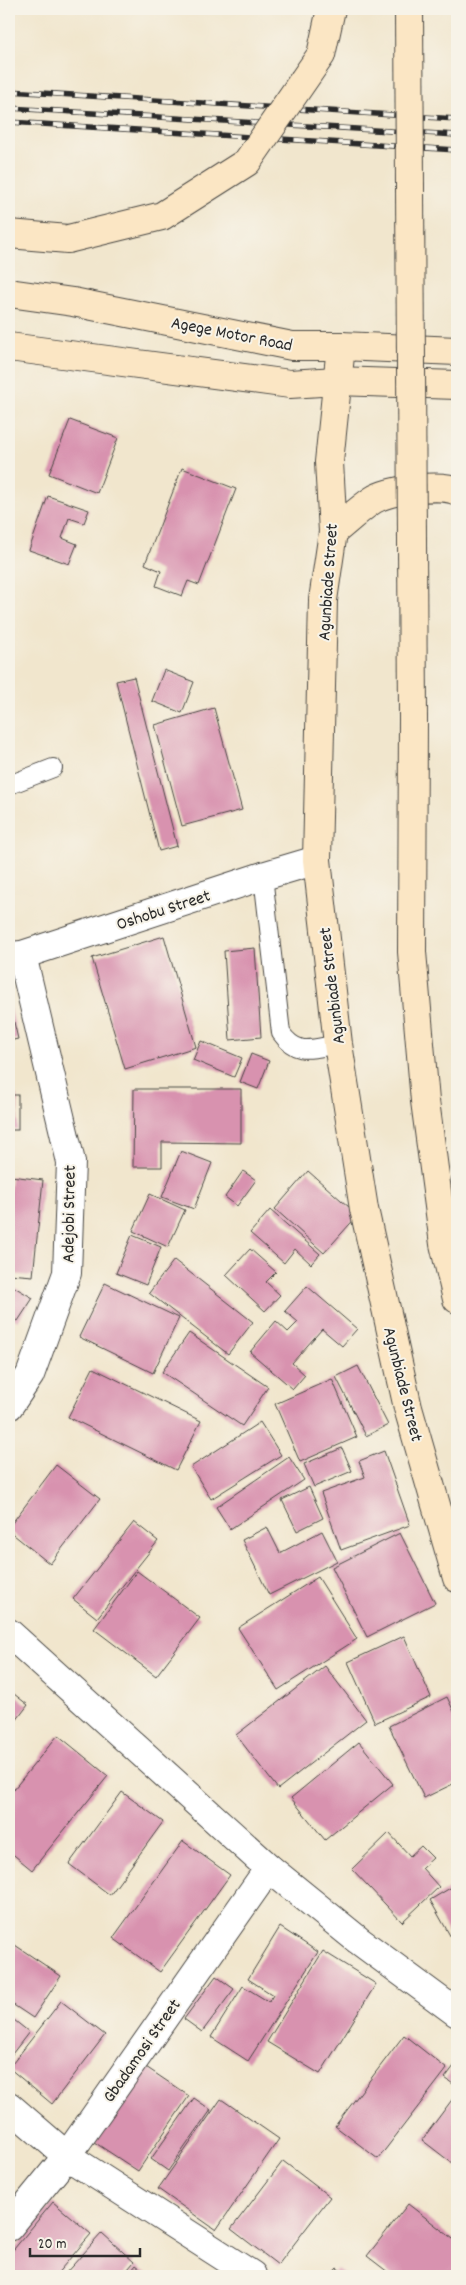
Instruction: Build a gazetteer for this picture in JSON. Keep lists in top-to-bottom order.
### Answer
{
  "streets": {
    "main road": ["Agege Motor Road", "Agunbiade Street"],
    "street": ["Oshobu Street", "Adejobi Street", "Gbadamosi Street"]
  },
  "crossings": [
    ["Agege Motor Road", "Agunbiade Street"],
    ["Agunbiade Street", "Oshobu Street"],
    ["Oshobu Street", "Adejobi Street"]
  ],
  "scale_bar": "20 m"
}
